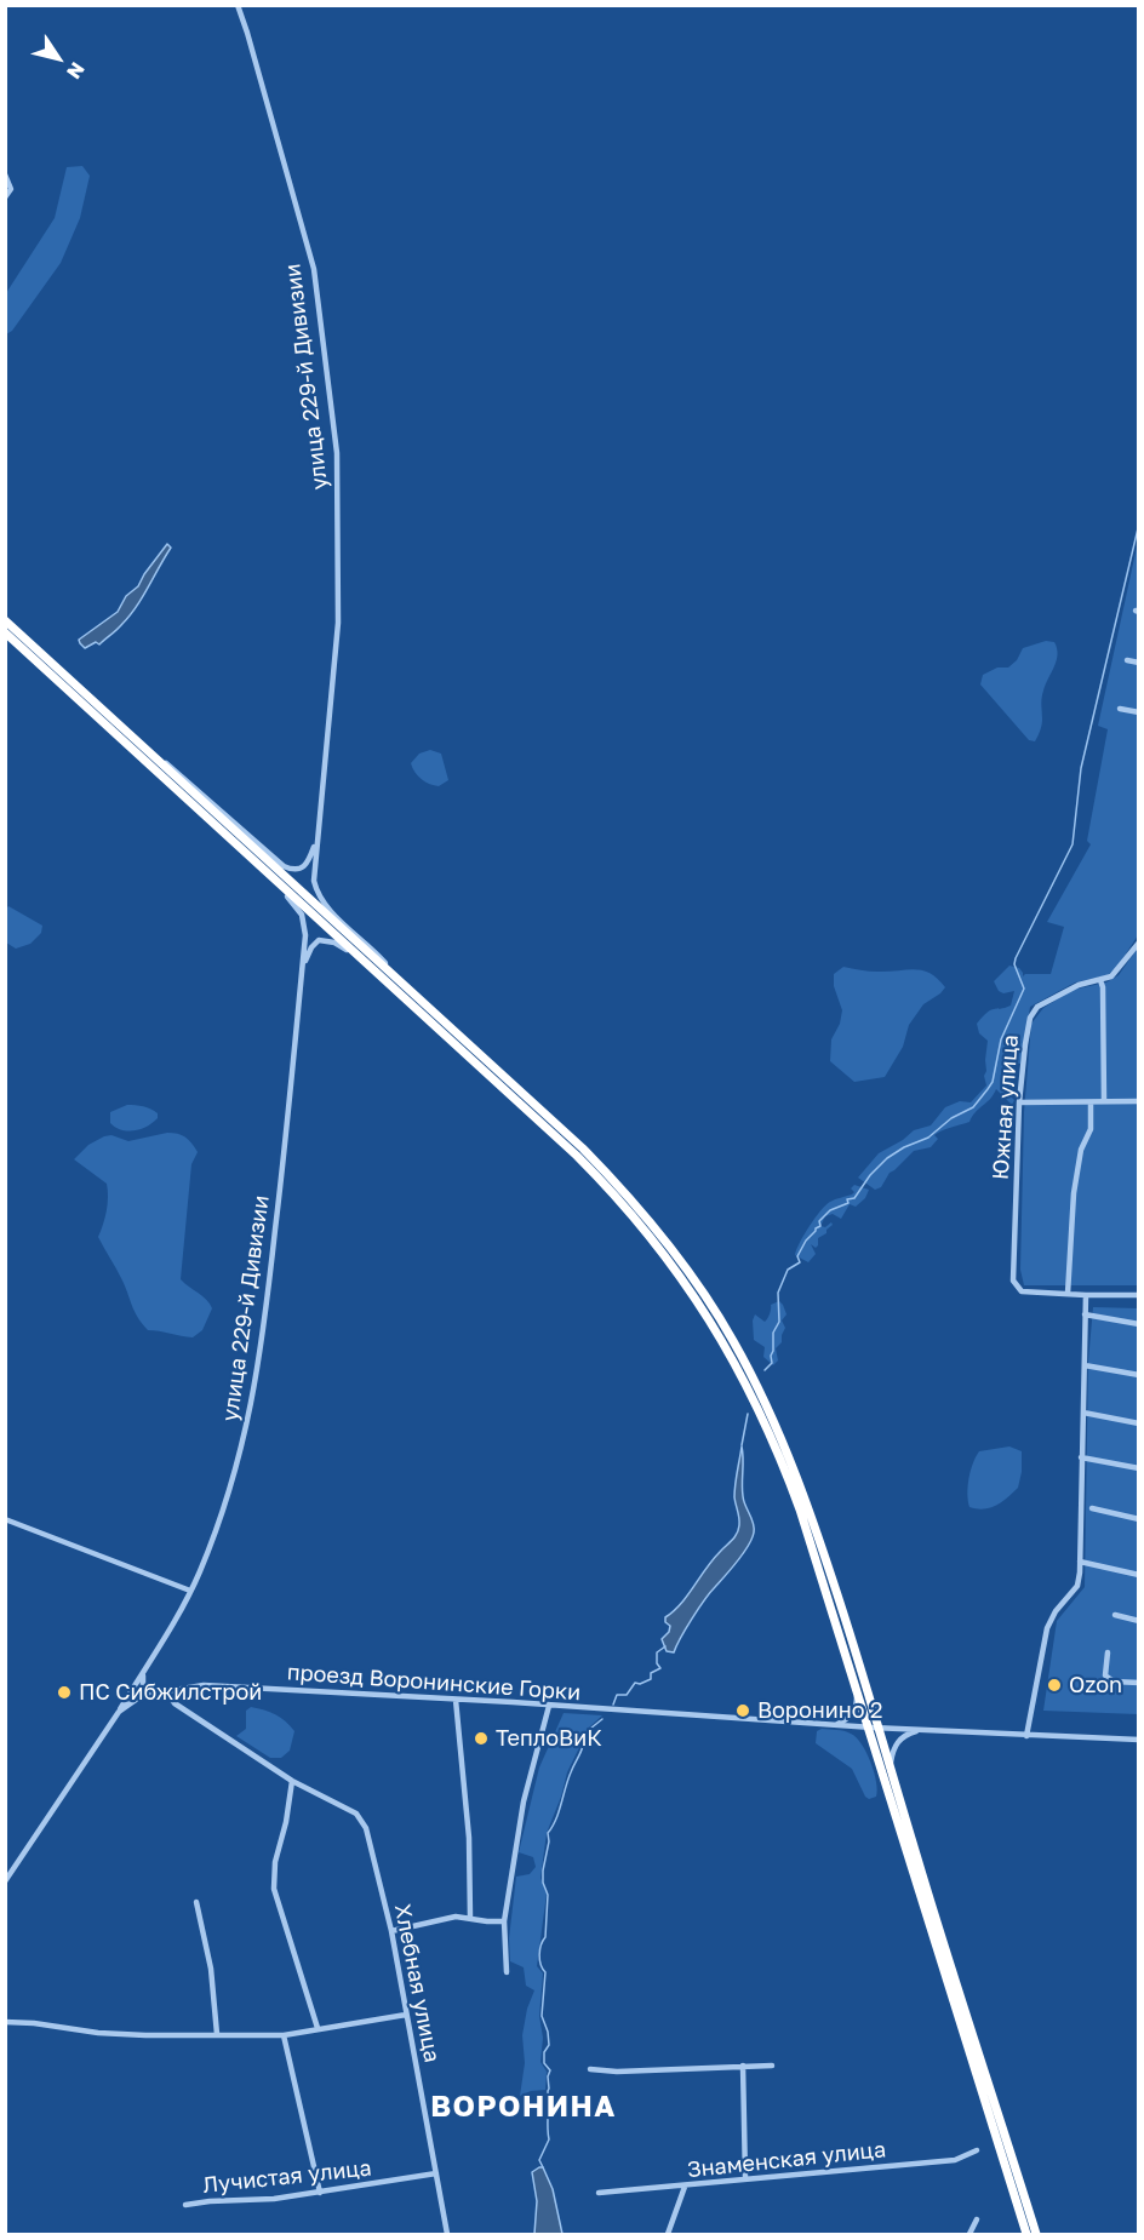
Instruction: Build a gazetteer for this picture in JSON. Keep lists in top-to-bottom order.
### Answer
{
  "streets": {
    "street": [
      "улица 229-й Дивизии",
      "Южная улица",
      "проезд Воронинские Горки",
      "Хлебная улица",
      "Знаменская улица",
      "Лучистая улица"
    ]
  },
  "crossings": [
    ["улица 229-й Дивизии", "проезд Воронинские Горки"],
    ["проезд Воронинские Горки", "Хлебная улица"],
    ["Хлебная улица", "Лучистая улица"]
  ],
  "districts": ["ВОРОНИНА"],
  "places": [
    "Ozon",
    "ПС Сибжилстрой",
    "Воронино 2",
    "ТеплоВиК"
  ],
  "north": "bottom right"
}
